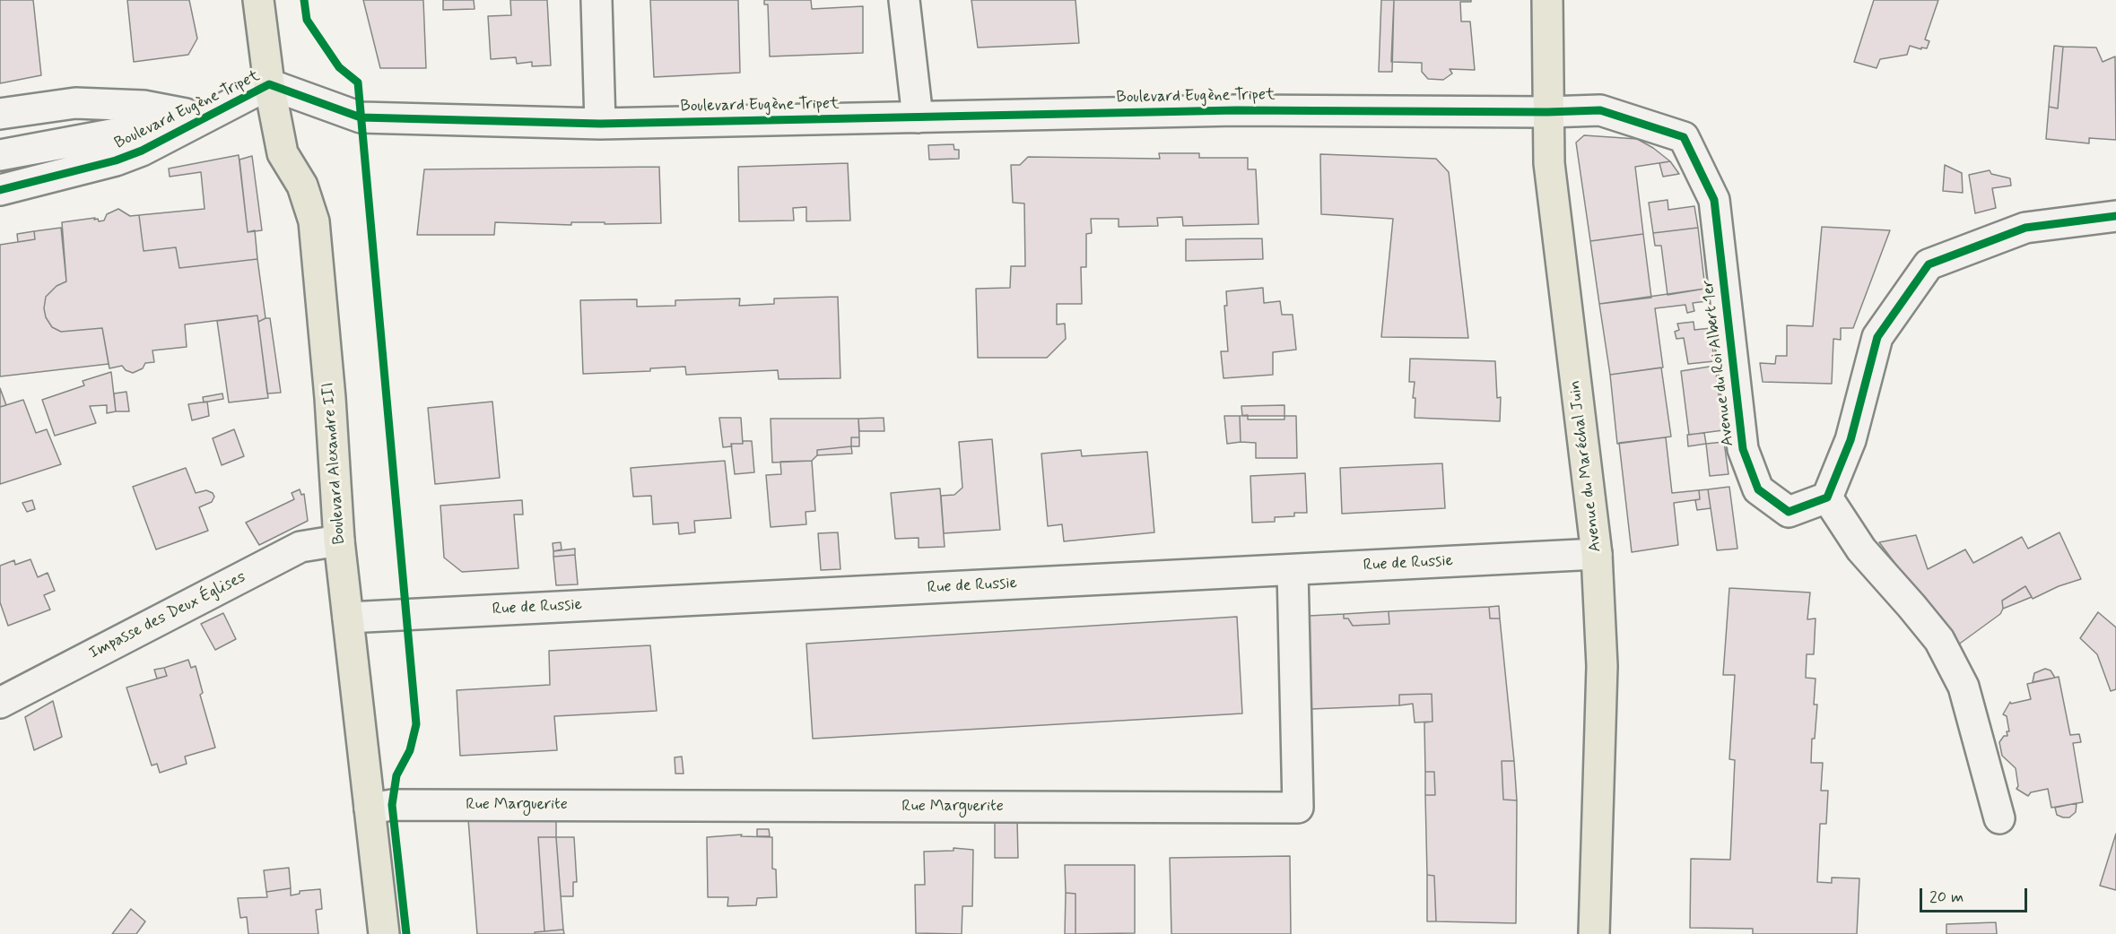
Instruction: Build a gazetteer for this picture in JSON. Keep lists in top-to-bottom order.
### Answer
{
  "streets": {
    "main road": ["Boulevard Alexandre III", "Avenue du Maréchal Juin"],
    "street": [
      "Boulevard Eugène Tripet",
      "Avenue du Roi Albert 1er",
      "Rue de Russie",
      "Impasse des Deux Églises",
      "Rue Marguerite"
    ]
  },
  "crossings": [
    ["Boulevard Eugène Tripet", "Avenue du Roi Albert 1er"],
    ["Boulevard Eugène Tripet", "Boulevard Alexandre III"],
    ["Boulevard Eugène Tripet", "Avenue du Maréchal Juin"],
    ["Avenue du Roi Albert 1er", "Avenue du Maréchal Juin"],
    ["Boulevard Alexandre III", "Rue de Russie"],
    ["Boulevard Alexandre III", "Impasse des Deux Églises"],
    ["Boulevard Alexandre III", "Rue Marguerite"],
    ["Avenue du Maréchal Juin", "Rue de Russie"],
    ["Rue de Russie", "Rue Marguerite"]
  ],
  "scale_bar": "20 m"
}
